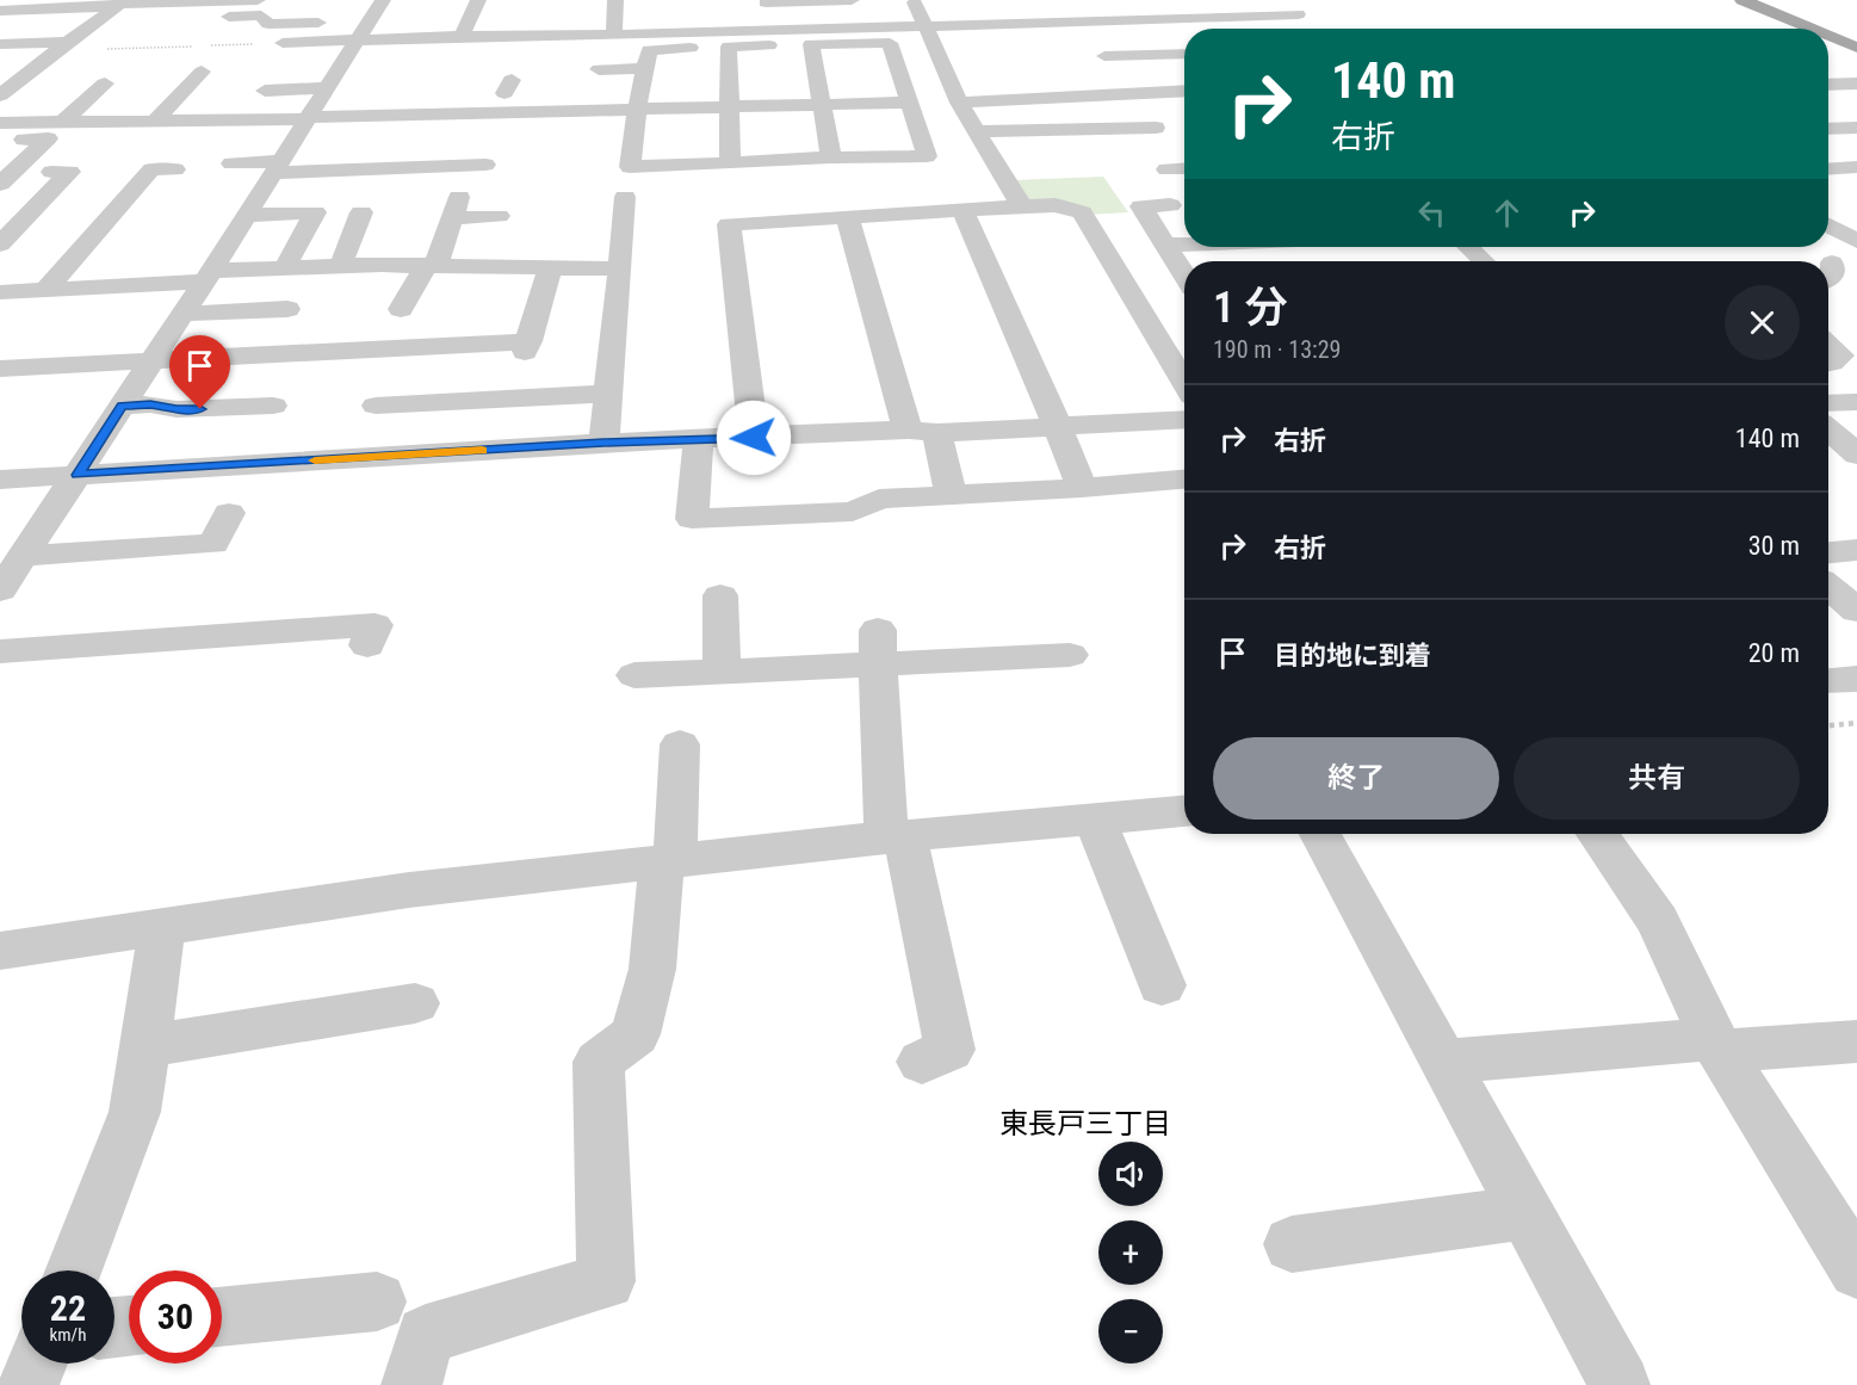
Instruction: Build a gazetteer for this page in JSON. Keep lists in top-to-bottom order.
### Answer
{
  "districts": ["東長戸三丁目"],
  "page": {
    "turn": ["140 m", "右折"],
    "heading": ["1 分", "190 m · 13:29"],
    "list": [
      {
        "name": "右折",
        "value": "140 m"
      },
      {
        "name": "右折",
        "value": "30 m"
      },
      {
        "name": "目的地に到着",
        "value": "20 m"
      }
    ],
    "buttons": ["終了", "共有"],
    "map_buttons": ["+", "−"],
    "speed": "22 km/h",
    "limit": "30"
  }
}
